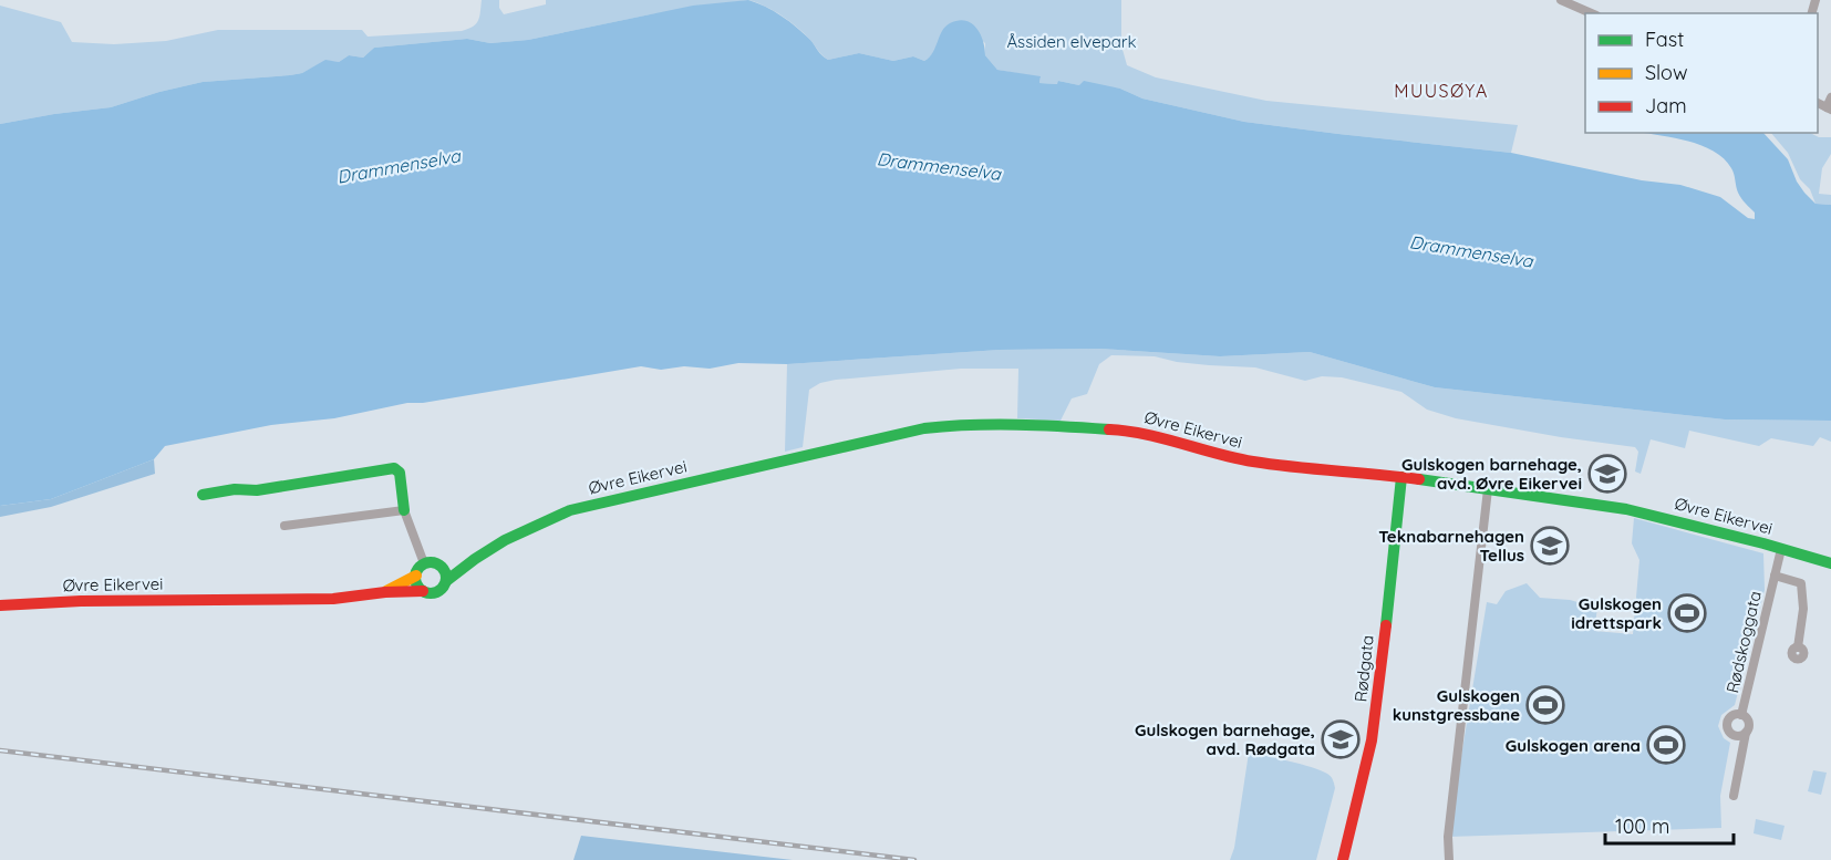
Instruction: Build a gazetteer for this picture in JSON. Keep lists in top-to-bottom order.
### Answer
{
  "streets": {
    "main road": ["Øvre Eikervei", "Rødgata"],
    "street": ["Rødskoggata"]
  },
  "crossings": [
    ["Øvre Eikervei", "Rødskoggata"],
    ["Øvre Eikervei", "Rødgata"]
  ],
  "districts": ["MUUSØYA"],
  "water": ["Drammenselva"],
  "parks": ["Åssiden elvepark"],
  "places": {
    "school or university": ["Gulskogen barnehage, avd. Øvre Eikervei", "Teknabarnehagen Tellus", "Gulskogen barnehage, avd. Rødgata"],
    "sports": ["Gulskogen idrettspark", "Gulskogen kunstgressbane", "Gulskogen arena"]
  },
  "legend": ["Fast", "Slow", "Jam"],
  "scale_bar": "100 m"
}
